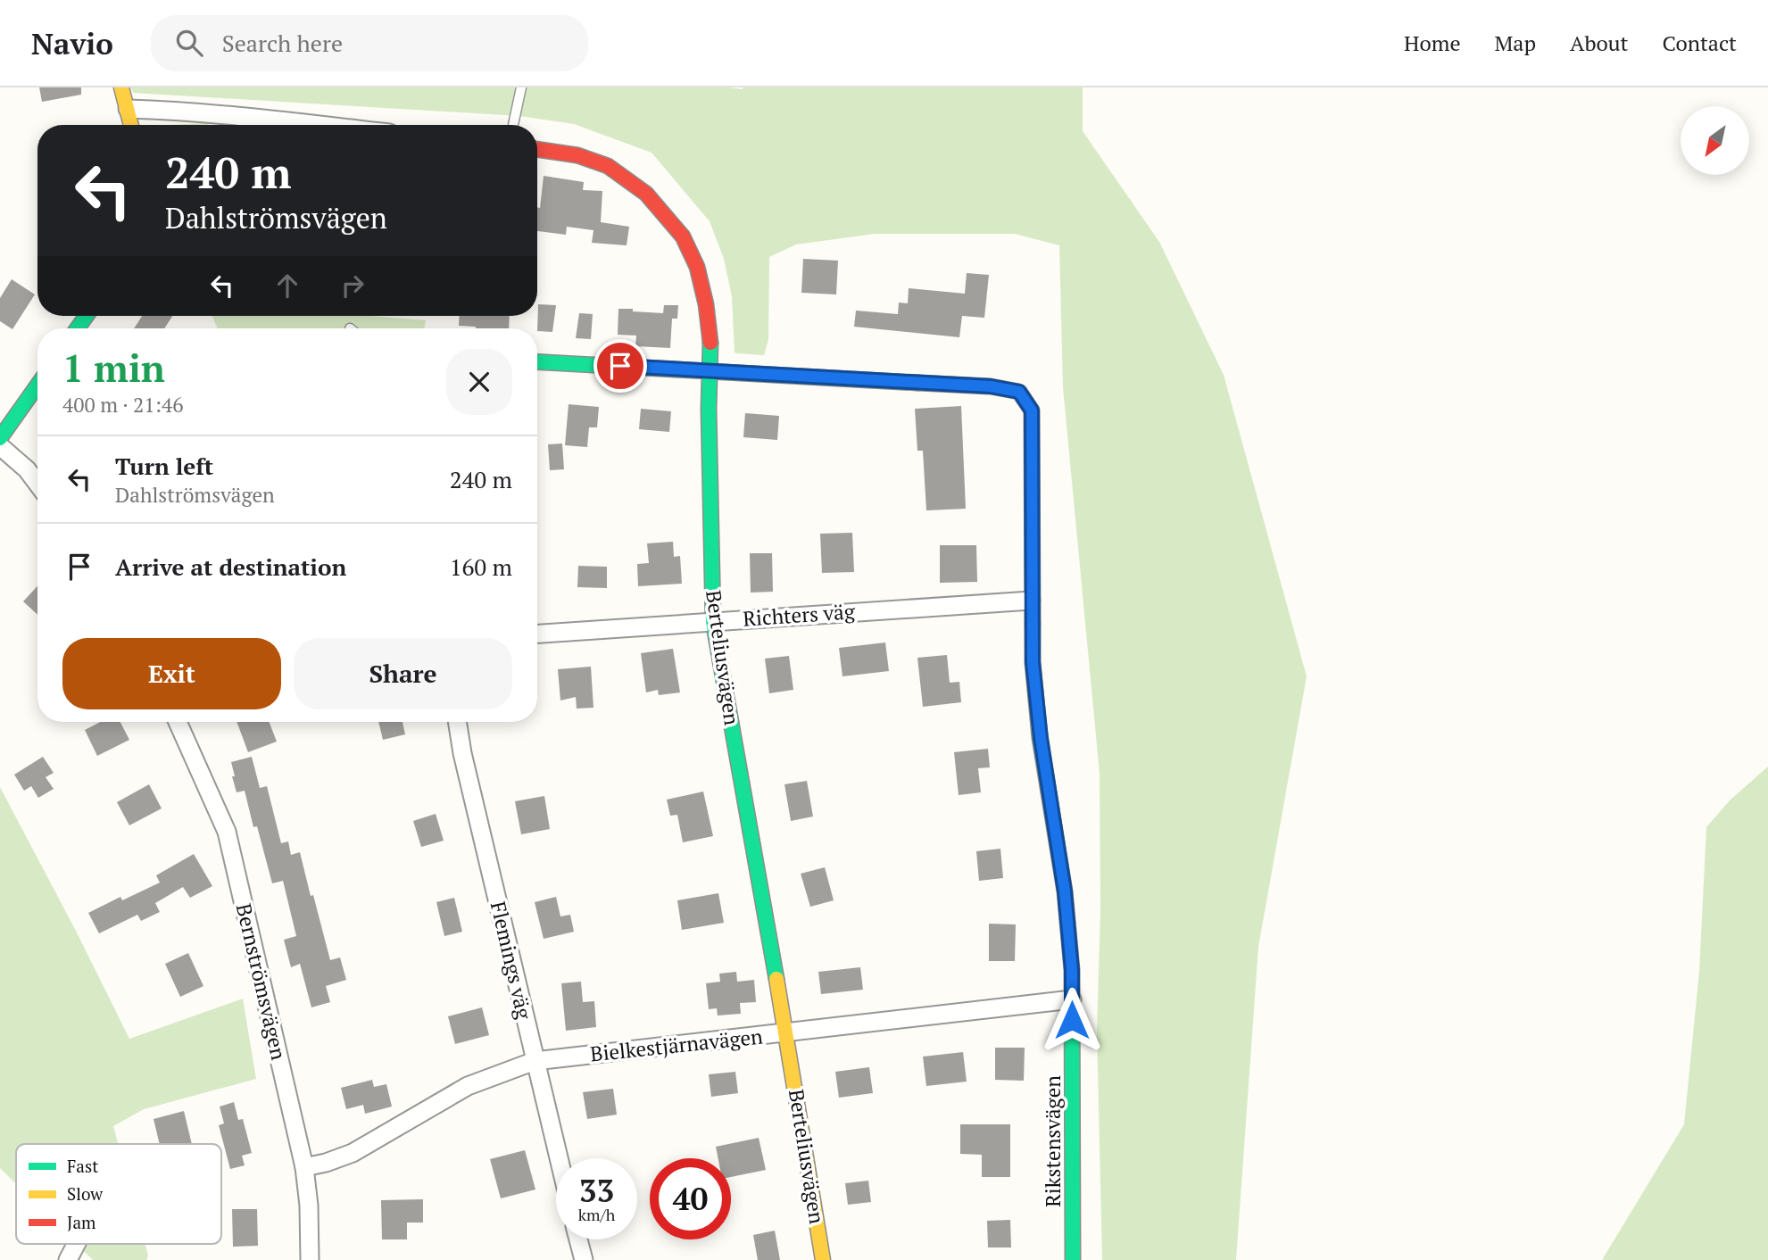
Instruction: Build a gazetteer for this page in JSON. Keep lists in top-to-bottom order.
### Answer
{
  "streets": {
    "street": [
      "Richters väg",
      "Berteliusvägen",
      "Flemings väg",
      "Bernströmsvägen",
      "Bielkestjärnavägen",
      "Rikstensvägen"
    ]
  },
  "crossings": [
    ["Richters väg", "Berteliusvägen"],
    ["Richters väg", "Rikstensvägen"],
    ["Berteliusvägen", "Bielkestjärnavägen"],
    ["Berteliusvägen", "Rikstensvägen"],
    ["Flemings väg", "Bielkestjärnavägen"],
    ["Bernströmsvägen", "Bielkestjärnavägen"],
    ["Bielkestjärnavägen", "Rikstensvägen"]
  ],
  "legend": ["Fast", "Slow", "Jam"],
  "north": "bottom left",
  "page": {
    "header": "Navio",
    "search": "Search here",
    "nav": [
      "Home",
      "Map",
      "About",
      "Contact"
    ],
    "turn": ["240 m", "Dahlströmsvägen"],
    "heading": ["1 min", "400 m · 21:46"],
    "list": [
      {
        "name": "Turn left",
        "note": "Dahlströmsvägen",
        "value": "240 m"
      },
      {
        "name": "Arrive at destination",
        "value": "160 m"
      }
    ],
    "buttons": ["Exit", "Share"],
    "speed": "33 km/h",
    "limit": "40"
  }
}
